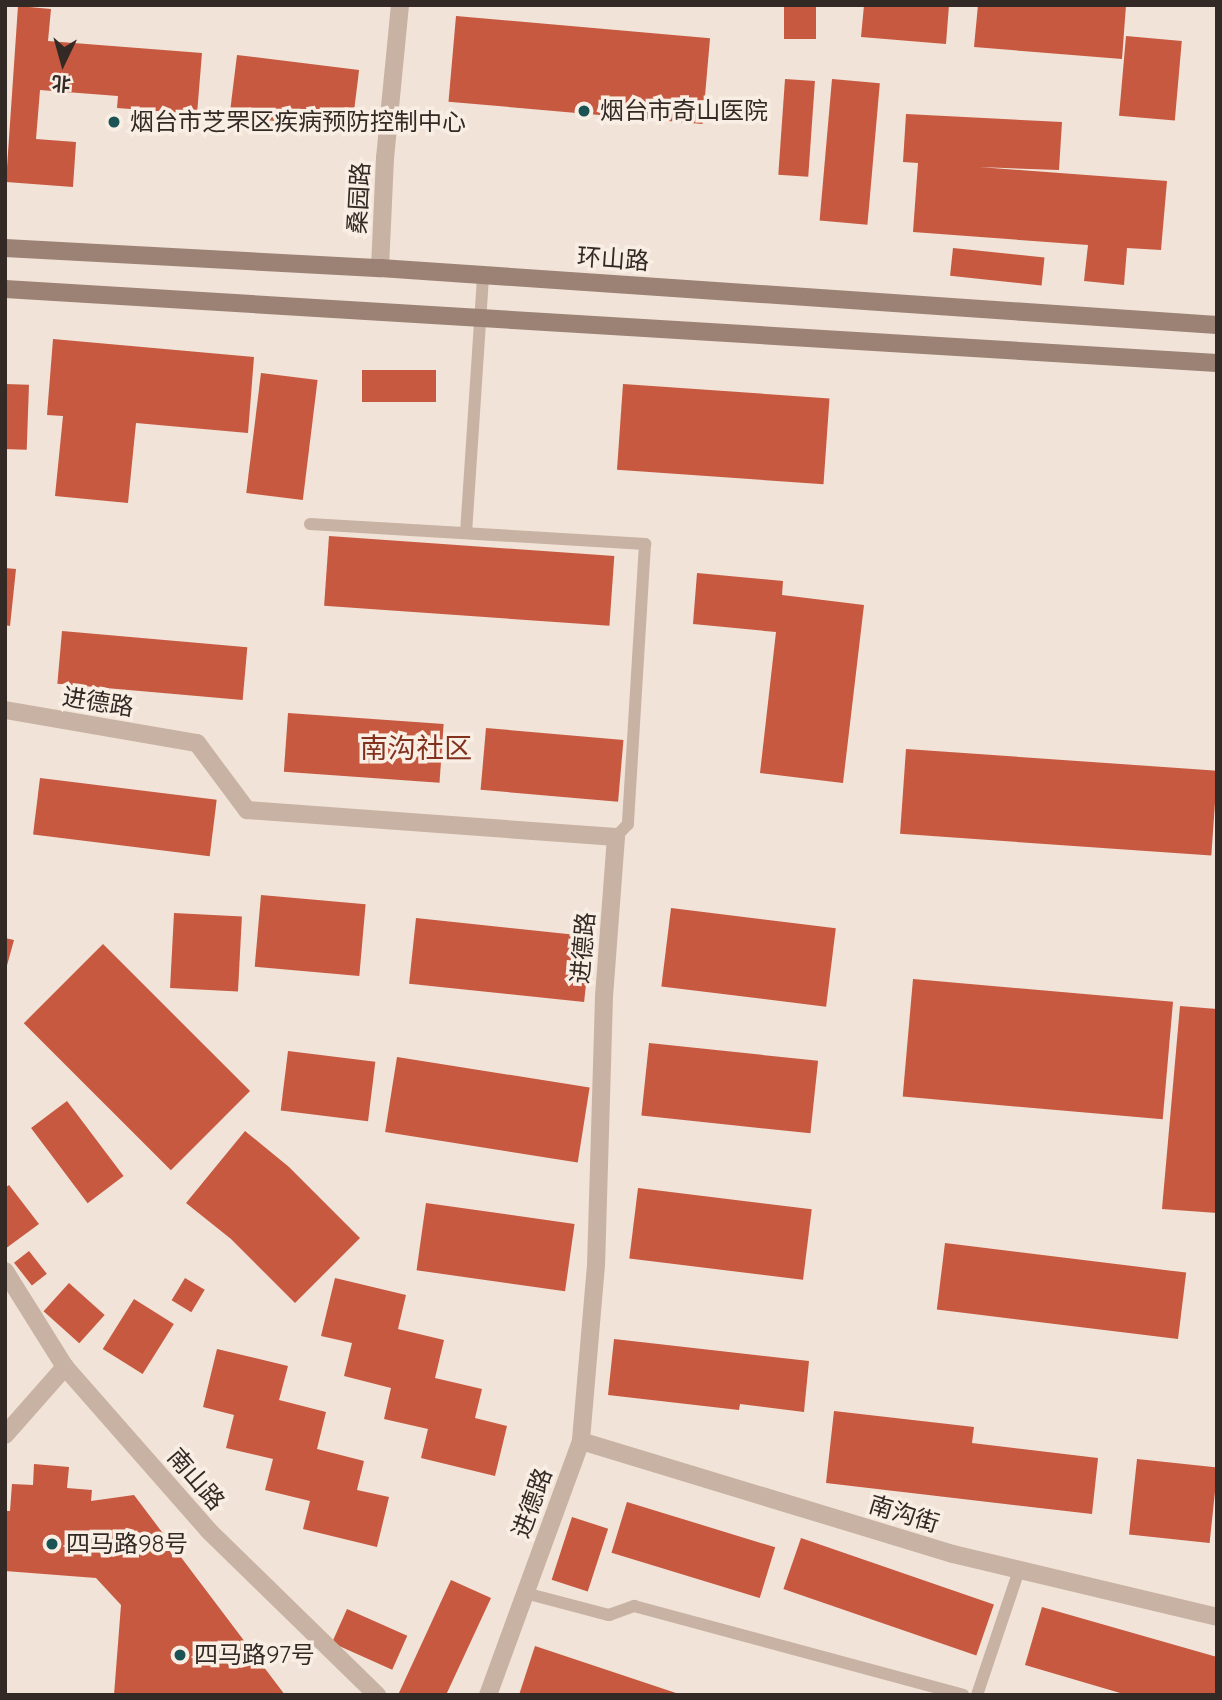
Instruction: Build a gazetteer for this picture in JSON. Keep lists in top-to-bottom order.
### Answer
{
  "streets": {
    "main road": ["环山路"],
    "street": [
      "桑园路",
      "进德路",
      "南山路",
      "南沟街"
    ]
  },
  "crossings": [
    ["桑园路", "环山路"],
    ["进德路", "南沟街"]
  ],
  "districts": ["南沟社区"],
  "places": [
    "烟台市奇山医院",
    "烟台市芝罘区疾病预防控制中心",
    "四马路98号",
    "四马路97号"
  ],
  "north": "bottom"
}
